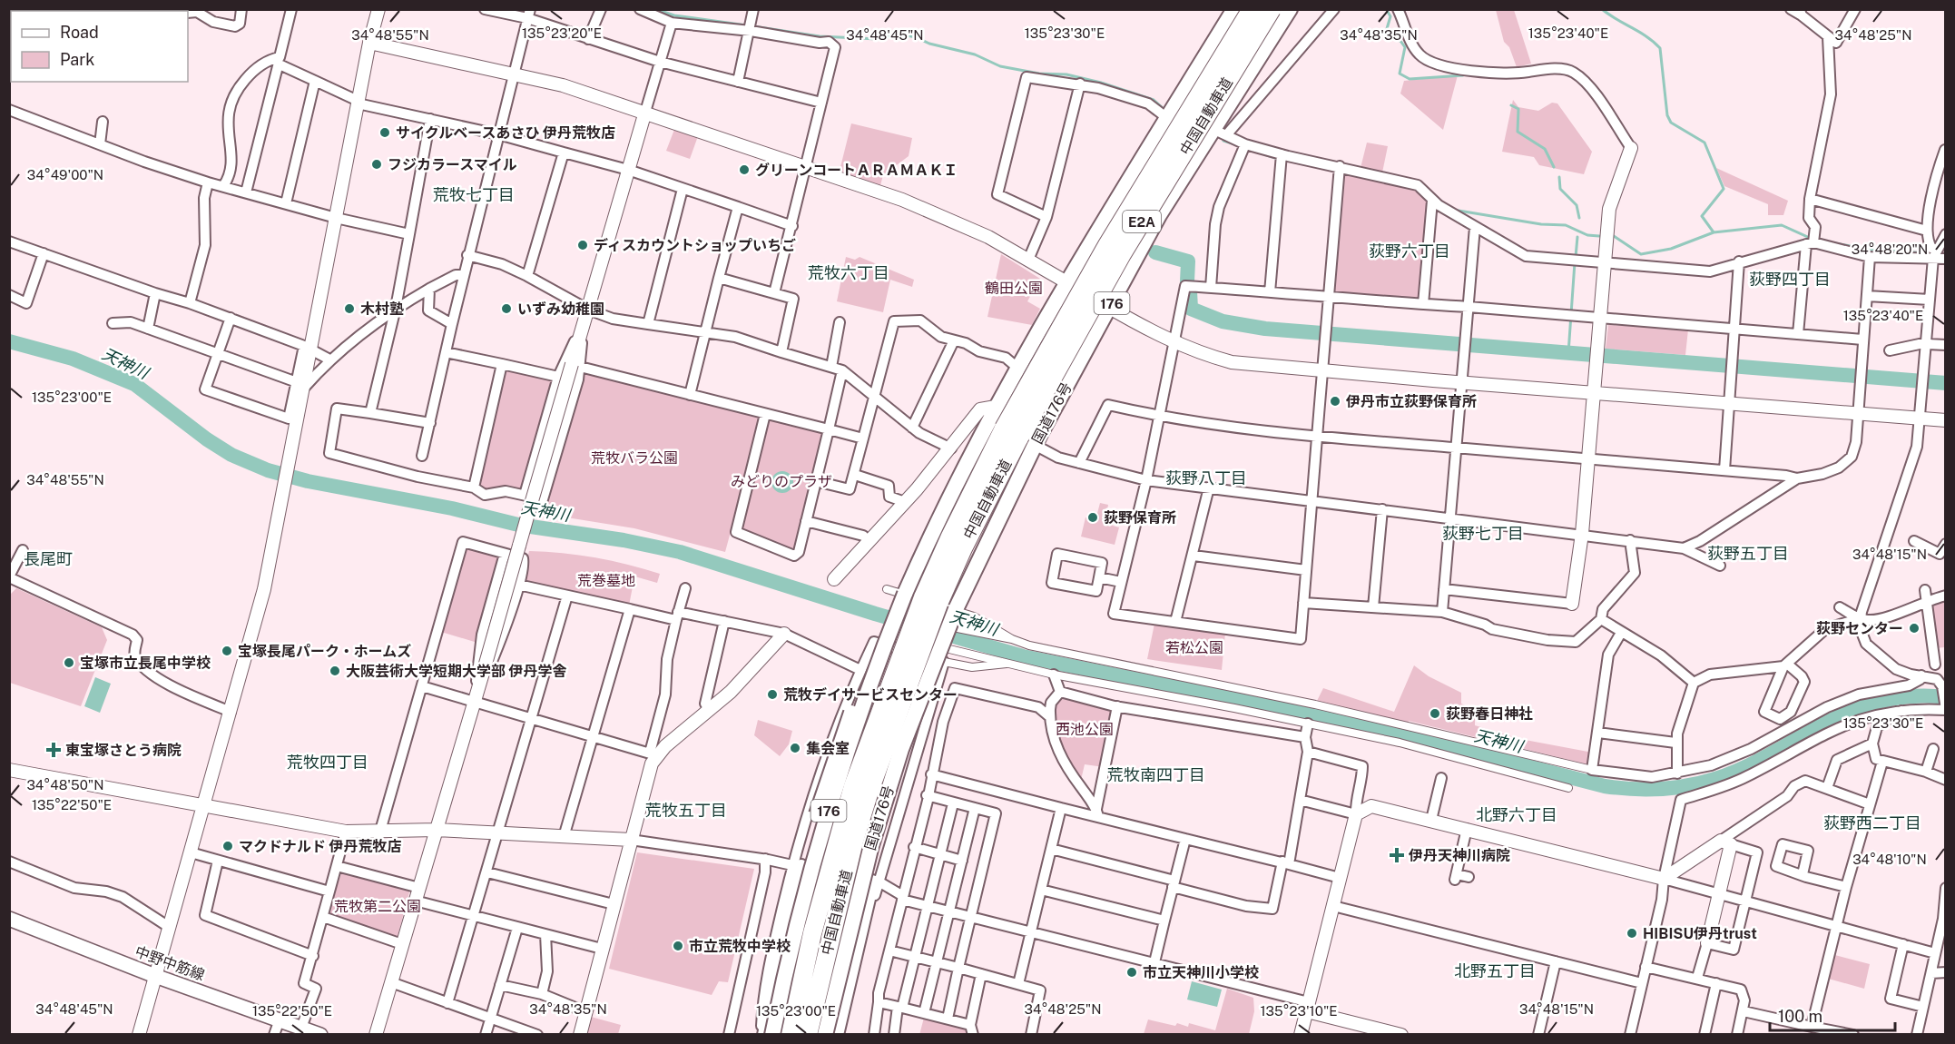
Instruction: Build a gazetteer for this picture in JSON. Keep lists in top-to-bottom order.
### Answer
{
  "streets": {
    "highway": [
      "中国自動車道",
      "E2A",
      "176",
      "国道176号"
    ],
    "main road": ["中野中筋線"]
  },
  "crossings": [
    ["中国自動車道", "国道176号"]
  ],
  "districts": [
    "荒牧七丁目",
    "荻野六丁目",
    "荒牧六丁目",
    "荻野四丁目",
    "荻野八丁目",
    "荻野七丁目",
    "荻野五丁目",
    "長尾町",
    "荒牧四丁目",
    "荒牧南四丁目",
    "荒牧五丁目",
    "北野六丁目",
    "荻野西二丁目",
    "北野五丁目"
  ],
  "water": ["天神川"],
  "parks": [
    "鶴田公園",
    "荒牧バラ公園",
    "みどりのプラザ",
    "荒巻墓地",
    "若松公園",
    "西池公園",
    "荒牧第二公園"
  ],
  "places": {
    "other": [
      "サイクルベースあさひ 伊丹荒牧店",
      "フジカラースマイル",
      "グリーンコートＡＲＡＭＡＫＩ",
      "ディスカウントショップいちご",
      "木村塾",
      "いずみ幼稚園",
      "伊丹市立荻野保育所",
      "荻野保育所",
      "荻野センター",
      "宝塚長尾パーク・ホームズ",
      "宝塚市立長尾中学校",
      "大阪芸術大学短期大学部 伊丹学舎",
      "荒牧デイサービスセンター",
      "荻野春日神社",
      "集会室",
      "マクドナルド 伊丹荒牧店",
      "HIBISU伊丹trust",
      "市立荒牧中学校",
      "市立天神川小学校"
    ],
    "health": ["東宝塚さとう病院", "伊丹天神川病院"]
  },
  "legend": ["Road", "Park"],
  "scale_bar": "100 m",
  "coordinates": [
    "135°23'40\"E",
    "135°23'20\"E",
    "135°23'30\"E",
    "34°48'55\"N",
    "34°48'45\"N",
    "34°48'35\"N",
    "34°48'25\"N",
    "34°49'00\"N",
    "34°48'20\"N",
    "135°23'00\"E",
    "34°48'15\"N",
    "34°48'50\"N",
    "135°22'50\"E",
    "34°48'10\"N",
    "135°23'10\"E"
  ]
}
